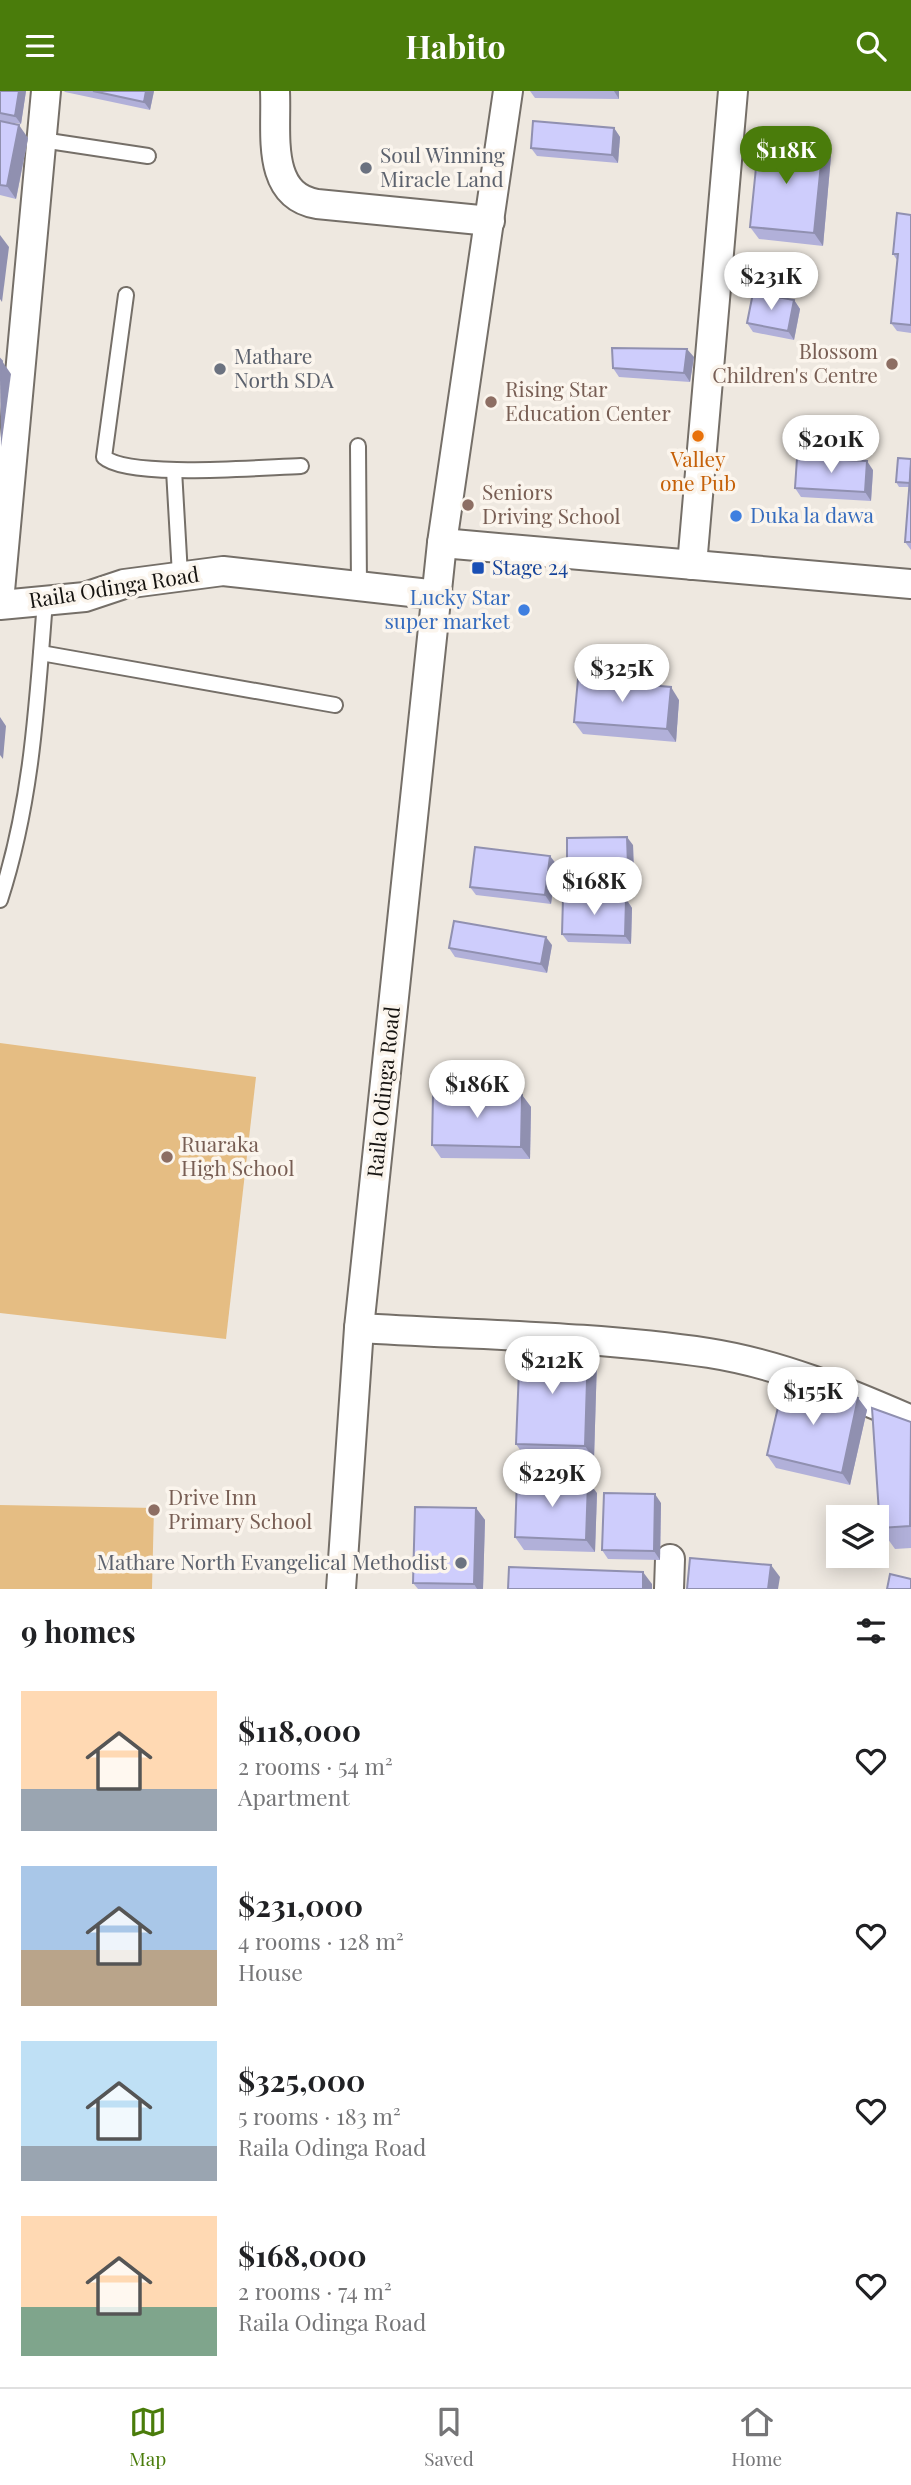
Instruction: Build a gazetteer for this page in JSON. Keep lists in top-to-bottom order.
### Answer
{
  "streets": {
    "street": ["Raila Odinga Road"]
  },
  "places": {
    "other": [
      "Soul Winning Miracle Land",
      "Blossom Children's Centre",
      "Mathare North SDA",
      "Rising Star Education Center",
      "Valley one Pub",
      "Seniors Driving School",
      "Duka la dawa",
      "Lucky Star super market",
      "Ruaraka High School",
      "Drive Inn Primary School",
      "Mathare North Evangelical Methodist"
    ],
    "transit": ["Stage 24"]
  },
  "page": {
    "header": "Habito",
    "price": [
      "$118K",
      "$231K",
      "$201K",
      "$325K",
      "$168K",
      "$186K",
      "$212K",
      "$155K",
      "$229K"
    ],
    "heading": "9 homes",
    "list": [
      {
        "name": "$118,000",
        "note": "2 rooms · 54 m² · Apartment"
      },
      {
        "name": "$231,000",
        "note": "4 rooms · 128 m² · House"
      },
      {
        "name": "$325,000",
        "note": "5 rooms · 183 m² · Raila Odinga Road"
      },
      {
        "name": "$168,000",
        "note": "2 rooms · 74 m² · Raila Odinga Road"
      }
    ],
    "tabs": ["Map", "Saved", "Home"]
  }
}
